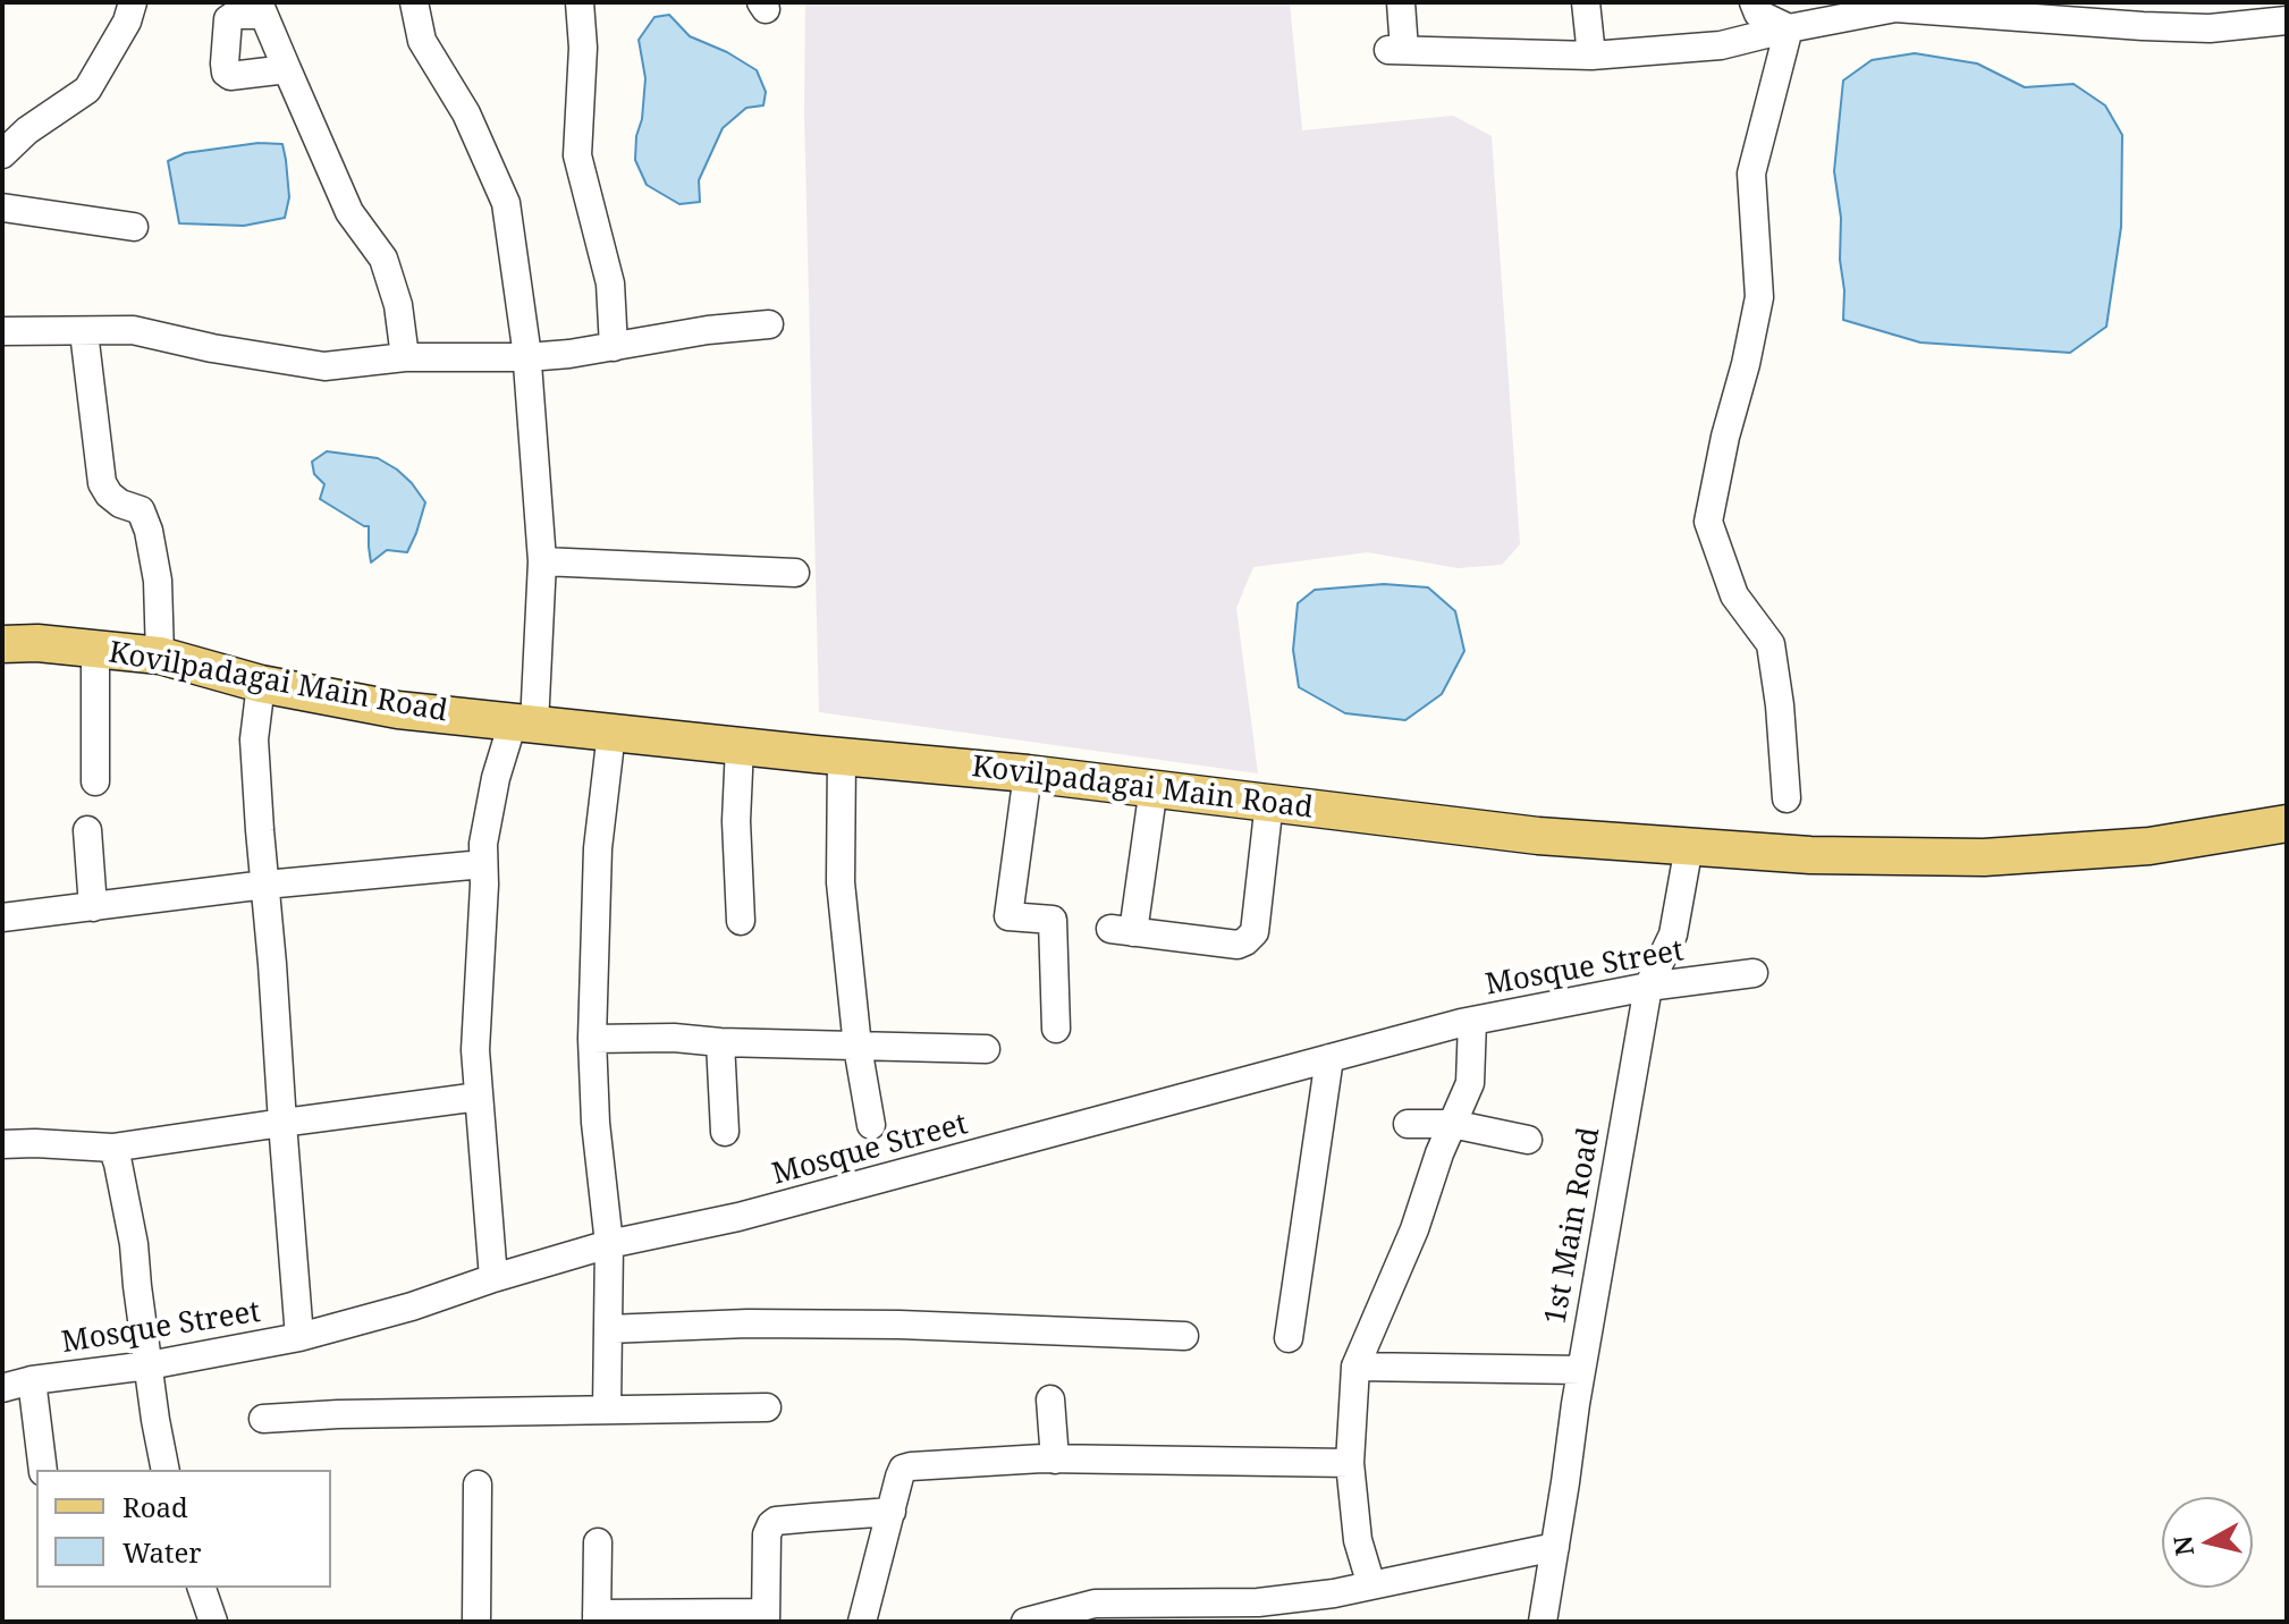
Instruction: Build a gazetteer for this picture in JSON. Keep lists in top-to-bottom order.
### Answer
{
  "streets": {
    "main road": ["Kovilpadagai Main Road"],
    "street": ["Mosque Street", "1st Main Road"]
  },
  "crossings": [
    ["Kovilpadagai Main Road", "1st Main Road"],
    ["Mosque Street", "1st Main Road"]
  ],
  "legend": ["Road", "Water"],
  "north": "left"
}
